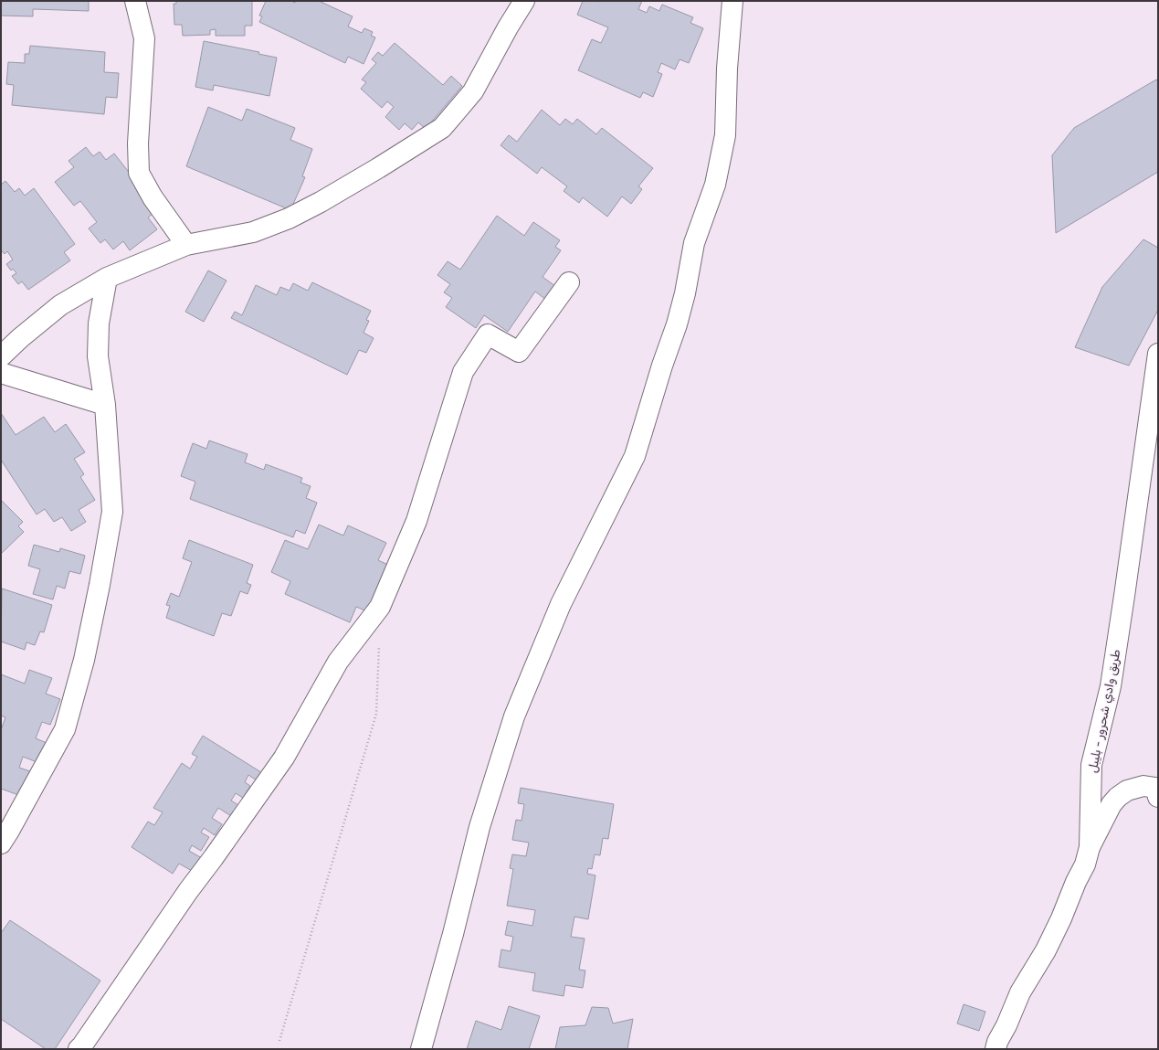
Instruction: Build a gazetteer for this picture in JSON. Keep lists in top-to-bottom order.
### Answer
{
  "streets": {
    "street": ["طريق وادي شحرور - بليبل"]
  }
}
